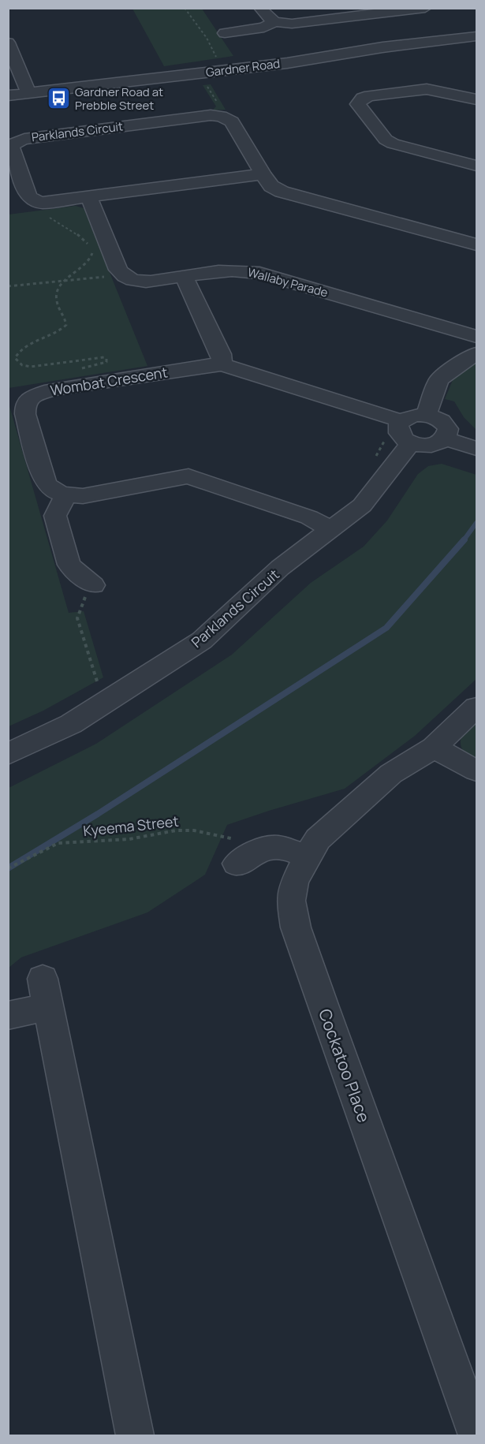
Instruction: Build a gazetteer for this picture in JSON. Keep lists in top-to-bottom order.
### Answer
{
  "streets": {
    "street": [
      "Gardner Road",
      "Parklands Circuit",
      "Wallaby Parade",
      "Wombat Crescent",
      "Cockatoo Place"
    ],
    "path": ["Kyeema Street"]
  },
  "crossings": [
    ["Parklands Circuit", "Wombat Crescent"]
  ],
  "places": {
    "bus stop": ["Gardner Road at Prebble Street"]
  }
}
